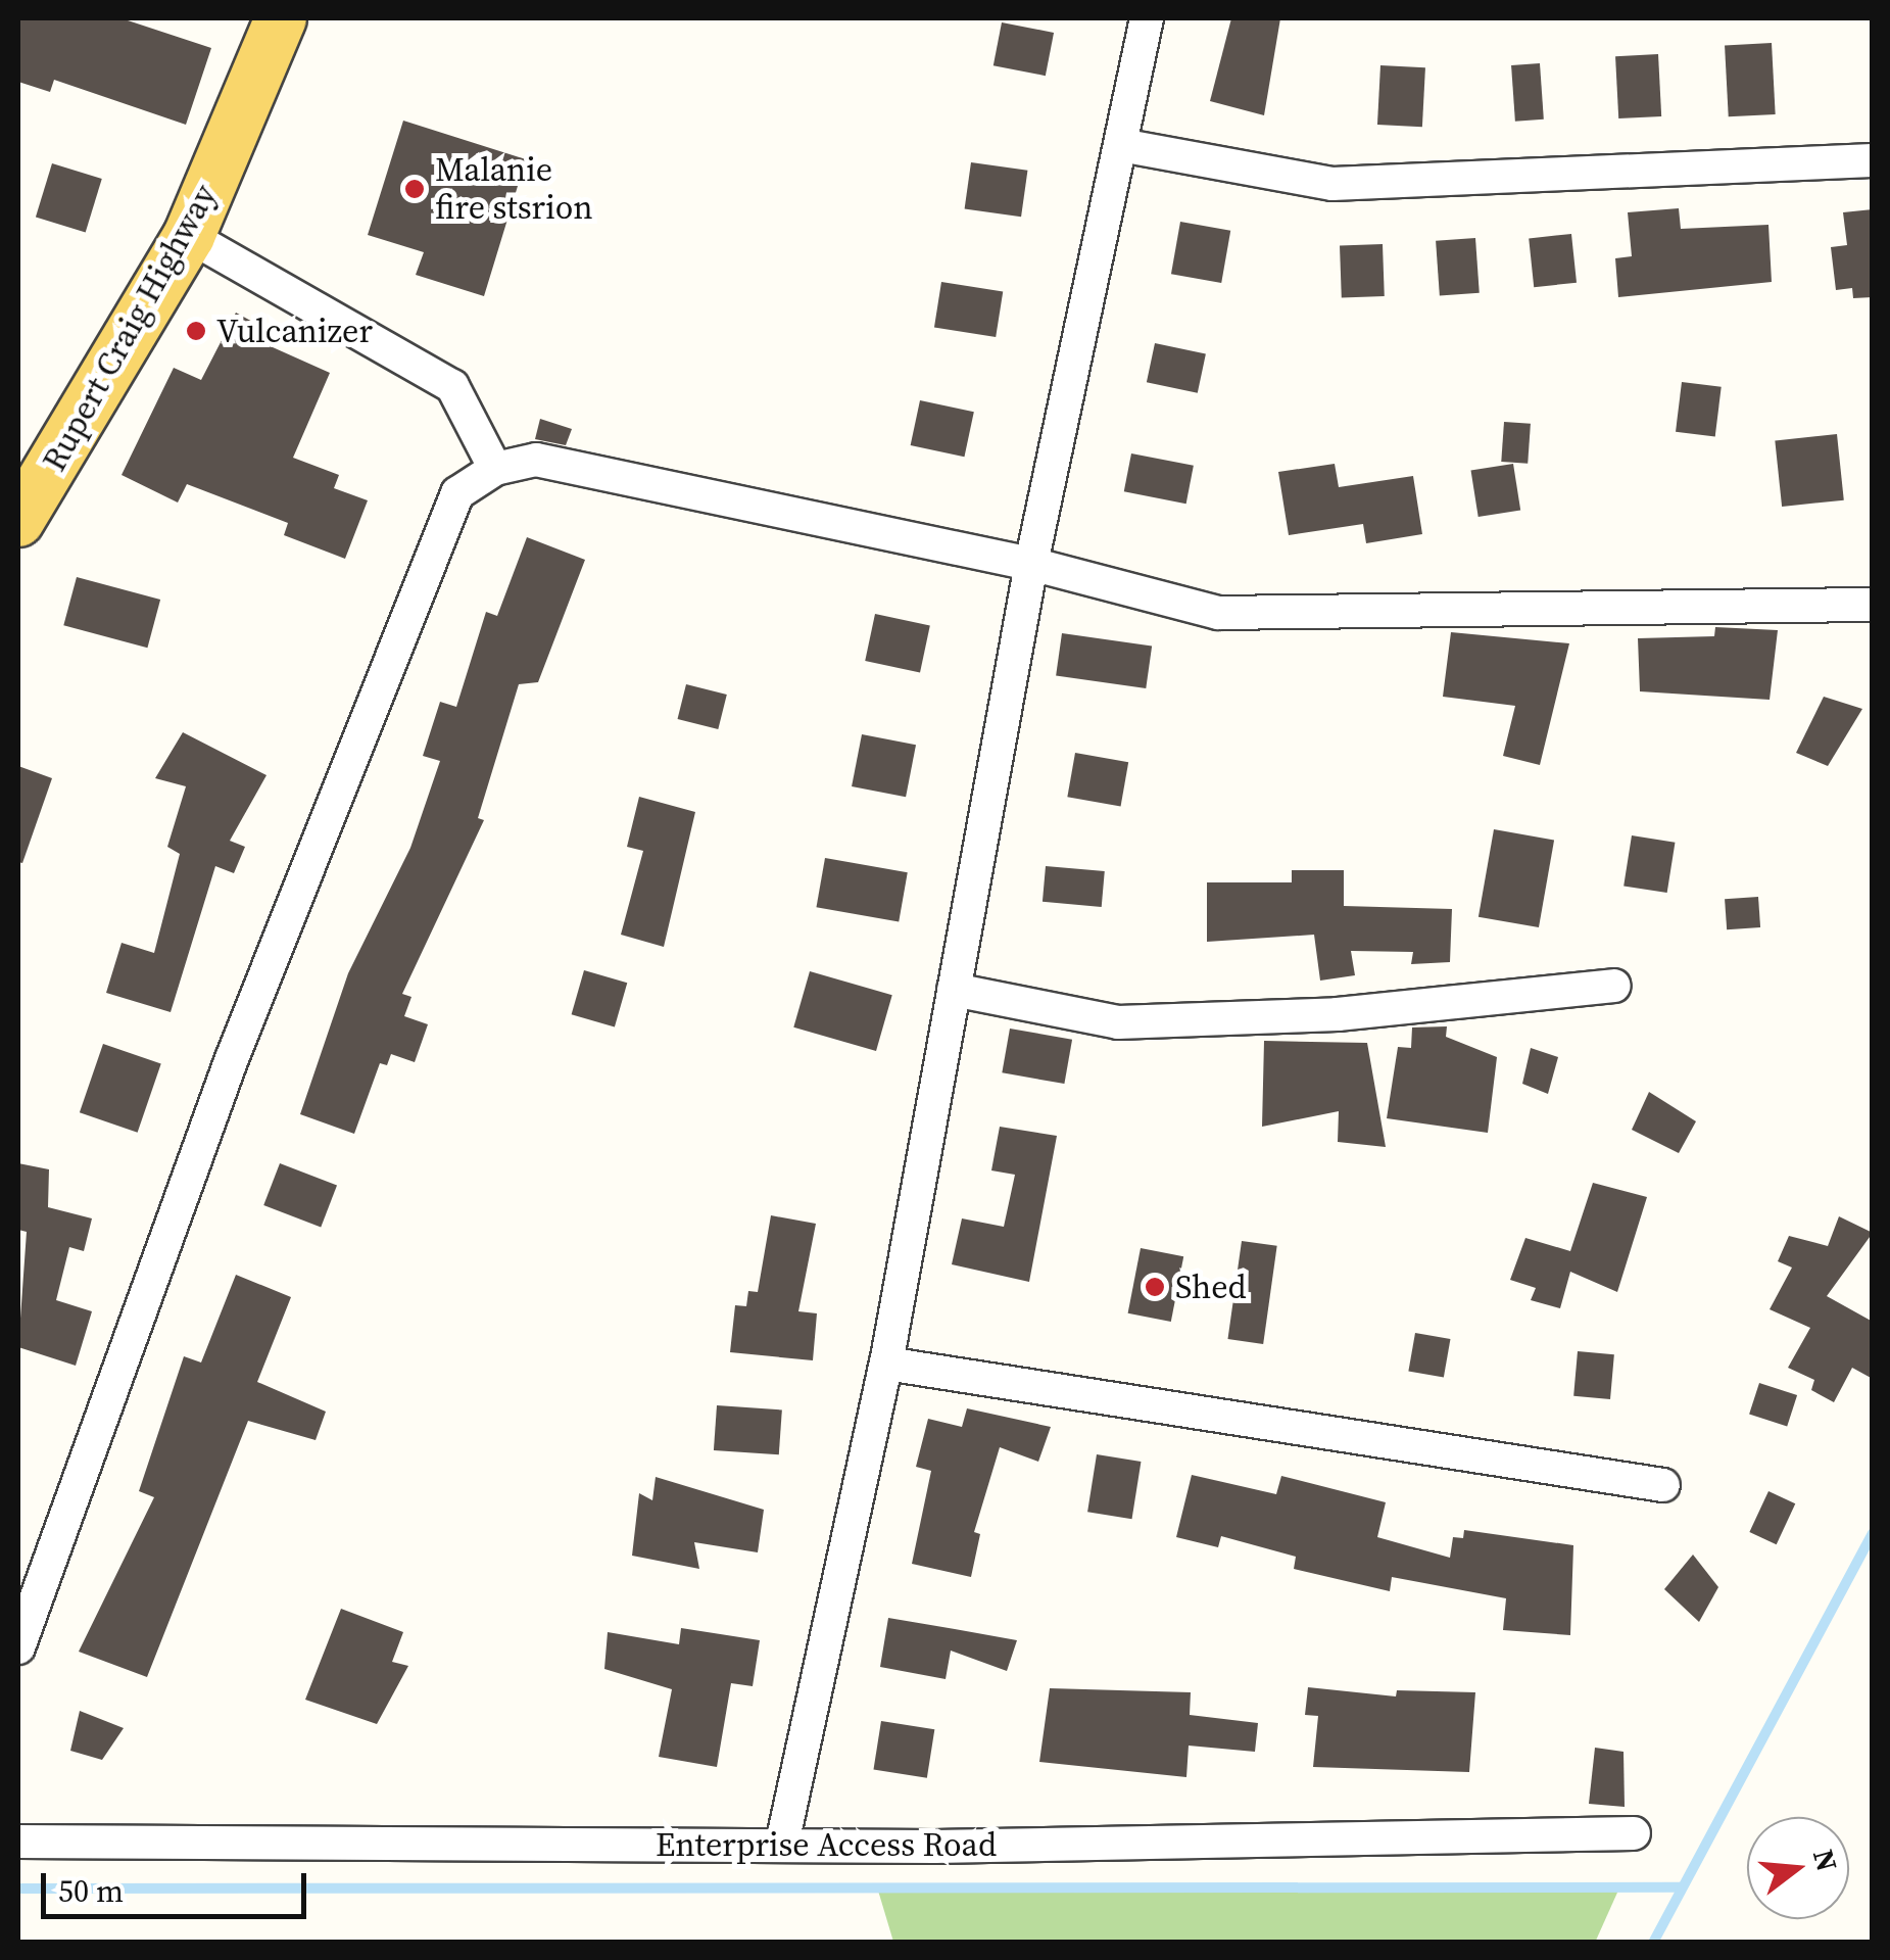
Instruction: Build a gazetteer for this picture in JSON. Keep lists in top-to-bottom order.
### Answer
{
  "streets": {
    "main road": ["Rupert Craig Highway"],
    "street": ["Enterprise Access Road"]
  },
  "places": ["Malanie fire stsrion", "Vulcanizer", "Shed"],
  "scale_bar": "50 m",
  "north": "right"
}
